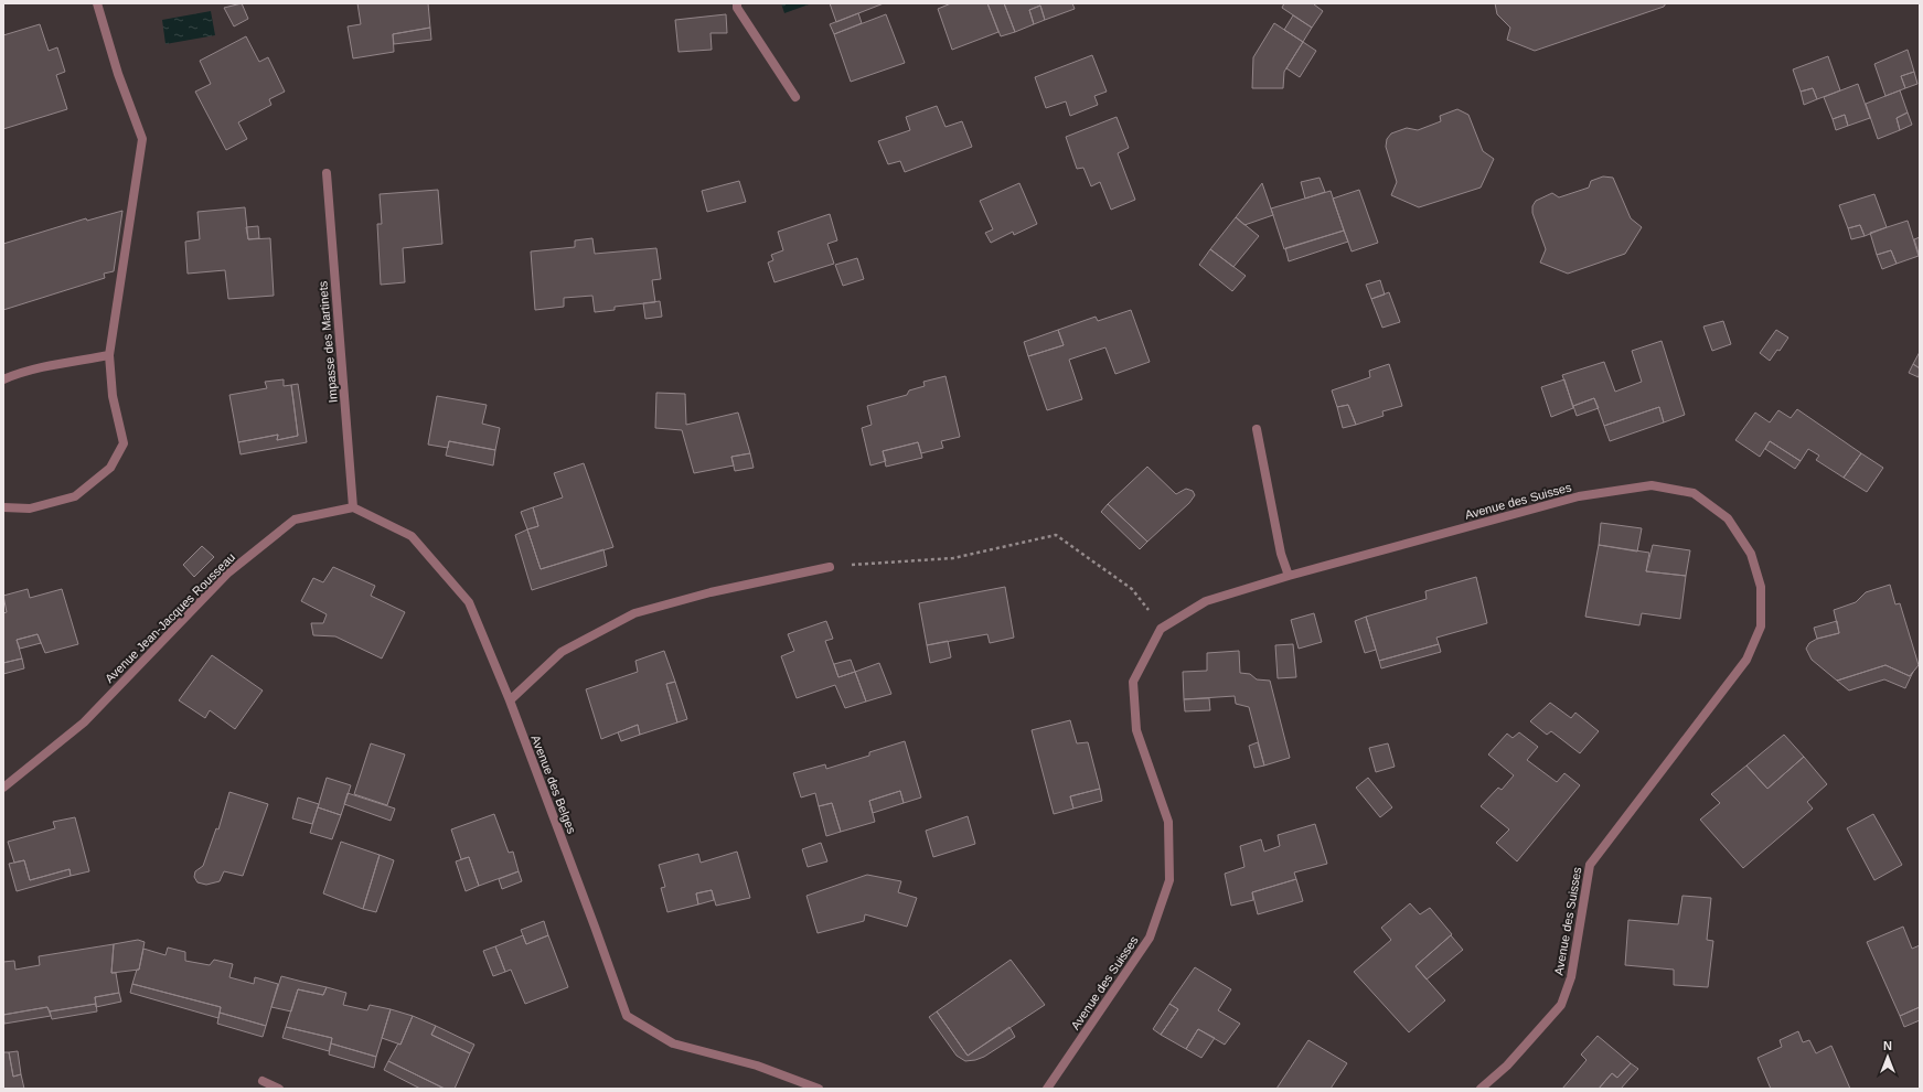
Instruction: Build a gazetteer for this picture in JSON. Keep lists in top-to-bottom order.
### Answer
{
  "streets": {
    "street": [
      "Impasse des Martinets",
      "Avenue des Suisses",
      "Avenue Jean-Jacques Rousseau",
      "Avenue des Belges"
    ]
  },
  "crossings": [
    ["Impasse des Martinets", "Avenue Jean-Jacques Rousseau"]
  ],
  "north": "top"
}
